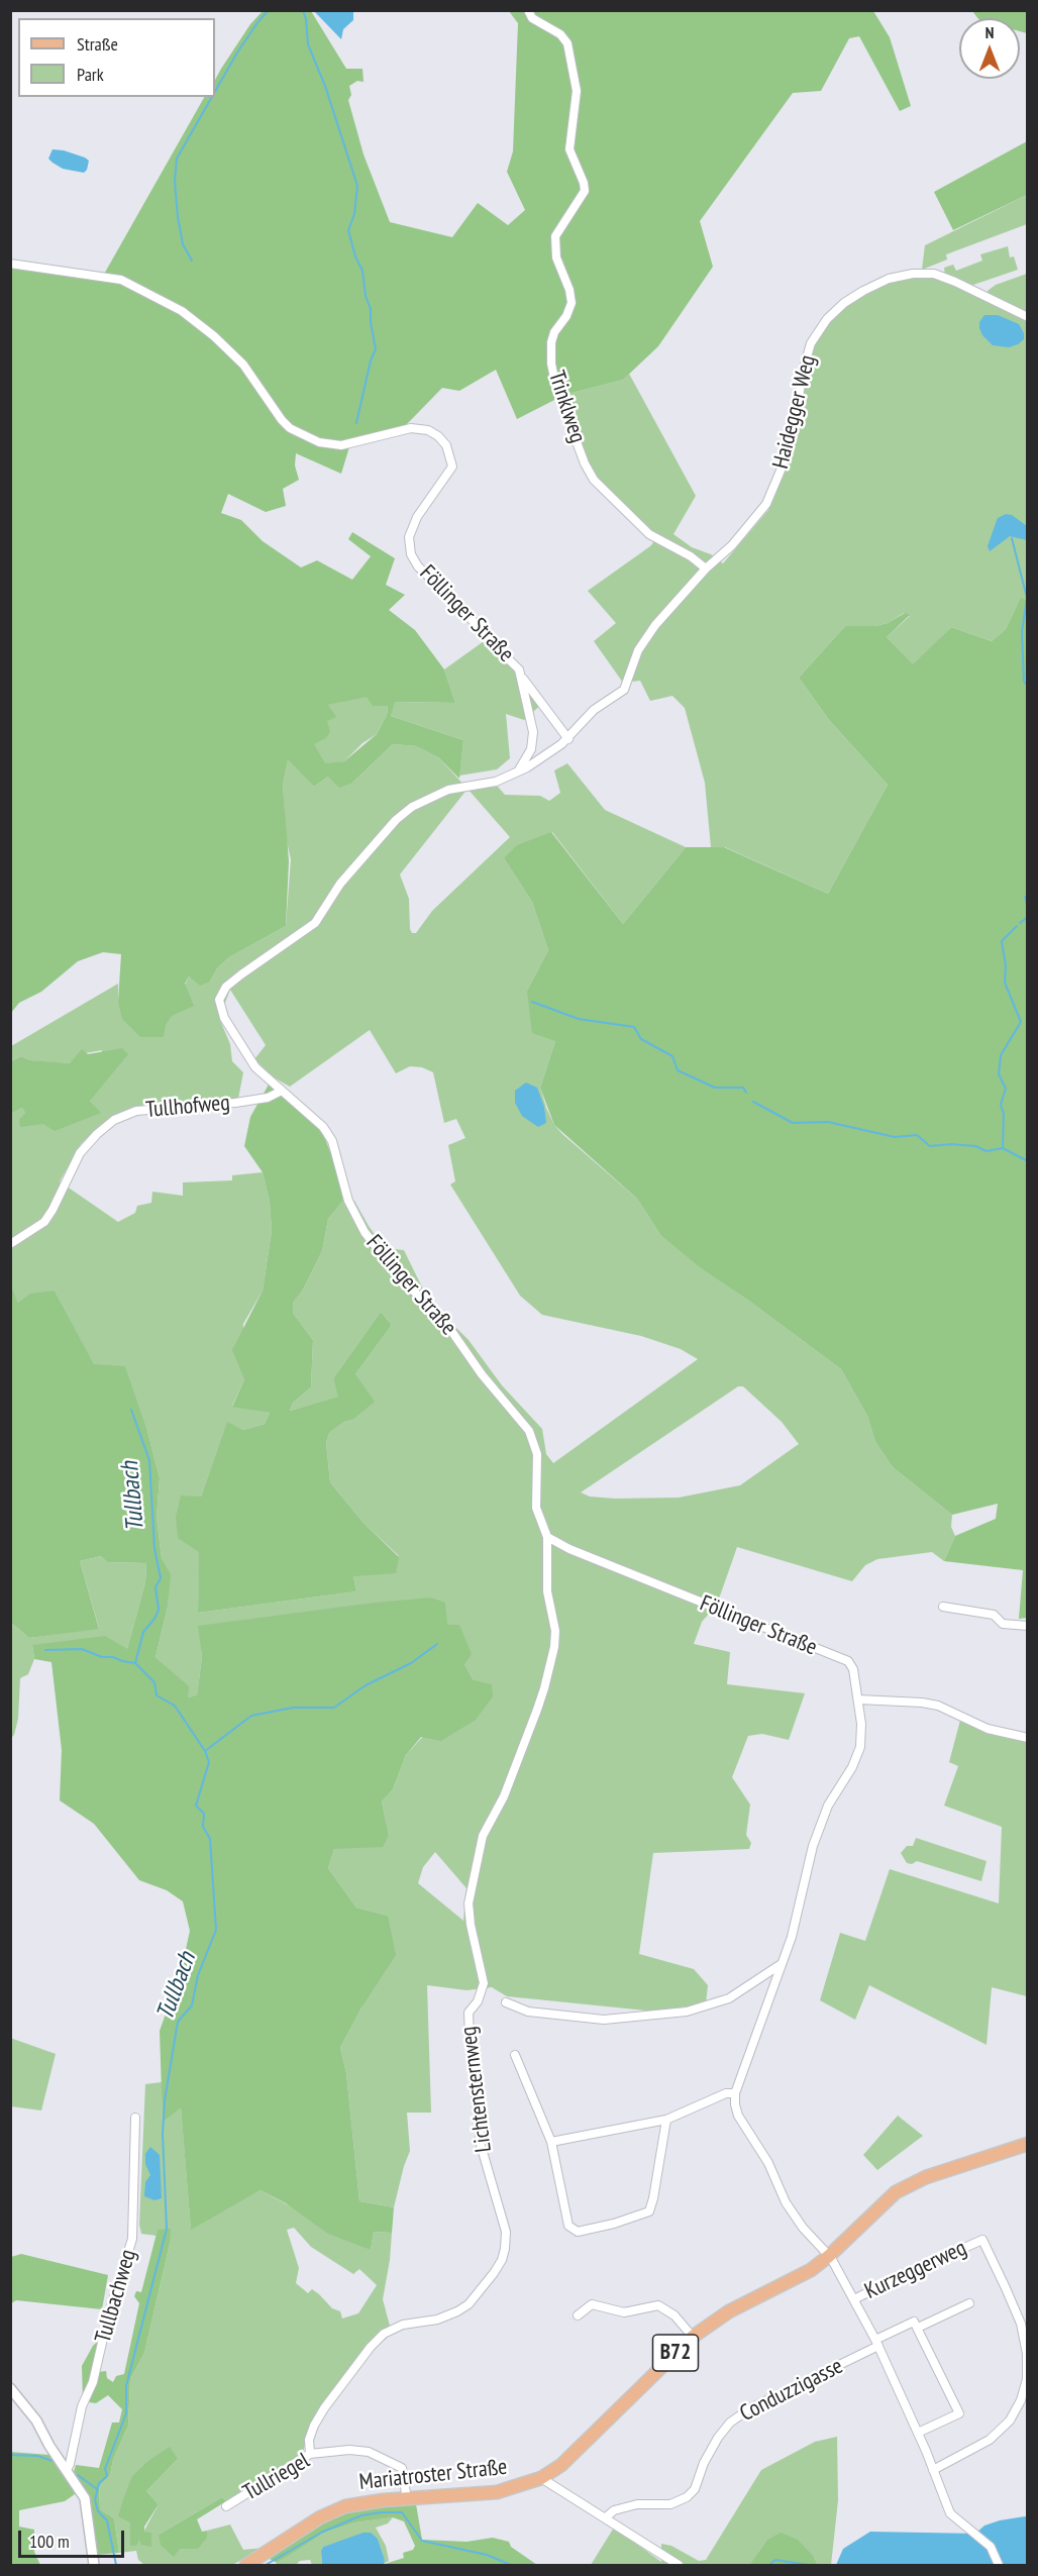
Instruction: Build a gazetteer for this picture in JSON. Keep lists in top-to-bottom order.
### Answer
{
  "streets": {
    "main road": ["B72", "Mariatroster Straße"],
    "street": [
      "Trinklweg",
      "Haidegger Weg",
      "Föllinger Straße",
      "Tullhofweg",
      "Lichtensternweg",
      "Kurzeggerweg",
      "Tullbachweg",
      "Conduzzigasse",
      "Tullriegel"
    ]
  },
  "crossings": [
    ["Trinklweg", "Haidegger Weg"],
    ["Haidegger Weg", "Föllinger Straße"],
    ["Föllinger Straße", "Tullhofweg"],
    ["Föllinger Straße", "Lichtensternweg"],
    ["Lichtensternweg", "Tullriegel"],
    ["Kurzeggerweg", "Conduzzigasse"],
    ["Kurzeggerweg", "Mariatroster Straße"],
    ["Mariatroster Straße", "Tullriegel"]
  ],
  "water": ["Tullbach"],
  "legend": ["Straße", "Park"],
  "scale_bar": "100 m",
  "north": "top"
}
